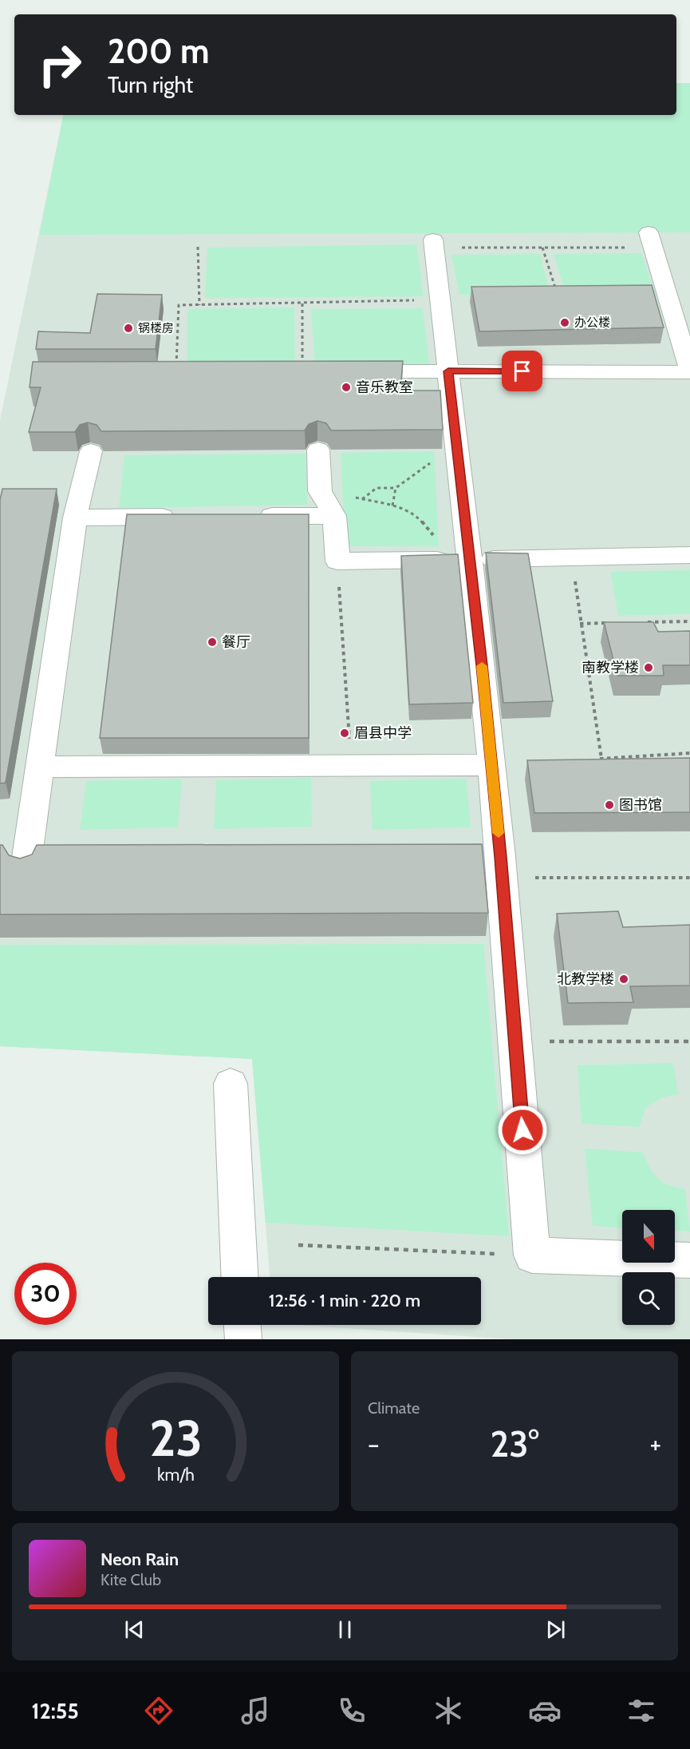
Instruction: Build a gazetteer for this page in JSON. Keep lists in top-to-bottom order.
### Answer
{
  "places": [
    "办公楼",
    "锅楼房",
    "音乐教室",
    "餐厅",
    "南教学楼",
    "眉县中学",
    "图书馆",
    "北教学楼"
  ],
  "north": "bottom",
  "page": {
    "turn": ["200 m", "Turn right"],
    "limit": "30",
    "trip": "12:56 · 1 min · 220 m",
    "tile": "Climate",
    "heat": ["−", "23°", "+"],
    "song": ["Neon Rain", "Kite Club"],
    "tabs": "12:55",
    "gauge": ["23", "km/h"]
  }
}
